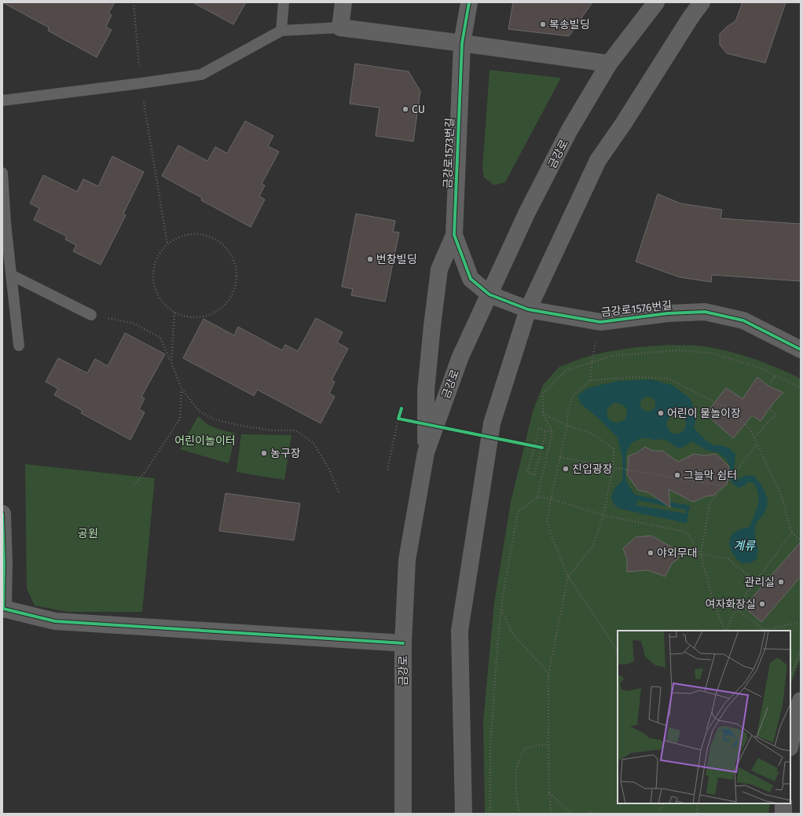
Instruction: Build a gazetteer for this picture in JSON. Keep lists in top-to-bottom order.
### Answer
{
  "streets": {
    "main road": ["금강로1573번길", "금강로", "금강로1576번길"]
  },
  "crossings": [
    ["금강로1573번길", "금강로"],
    ["금강로1573번길", "금강로1576번길"],
    ["금강로", "금강로1576번길"]
  ],
  "water": ["계류"],
  "parks": ["어린이놀이터", "공원"],
  "places": [
    "복송빌딩",
    "CU",
    "번창빌딩",
    "어린이 물놀이장",
    "농구장",
    "진입광장",
    "그늘막 쉼터",
    "야외무대",
    "관리실",
    "여자화장실"
  ]
}
